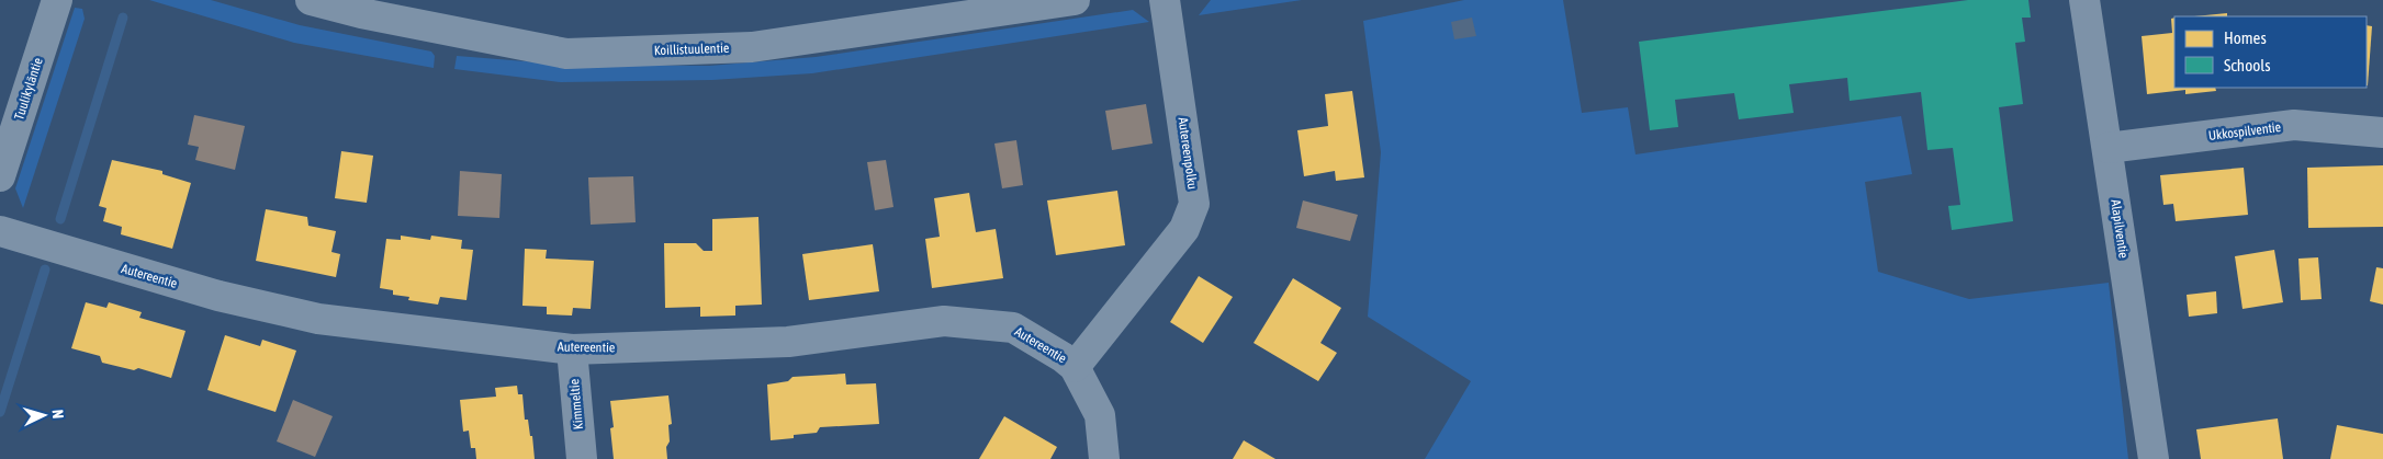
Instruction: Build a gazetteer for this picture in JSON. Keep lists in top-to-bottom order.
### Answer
{
  "streets": {
    "street": [
      "Koillistuulentie",
      "Tuulikyläntie",
      "Ukkospilventie",
      "Autereenpolku",
      "Alapilventie",
      "Autereentie",
      "Kimmeltie"
    ]
  },
  "crossings": [
    ["Ukkospilventie", "Alapilventie"],
    ["Autereenpolku", "Autereentie"],
    ["Autereentie", "Kimmeltie"]
  ],
  "legend": ["Homes", "Schools"],
  "north": "right"
}
